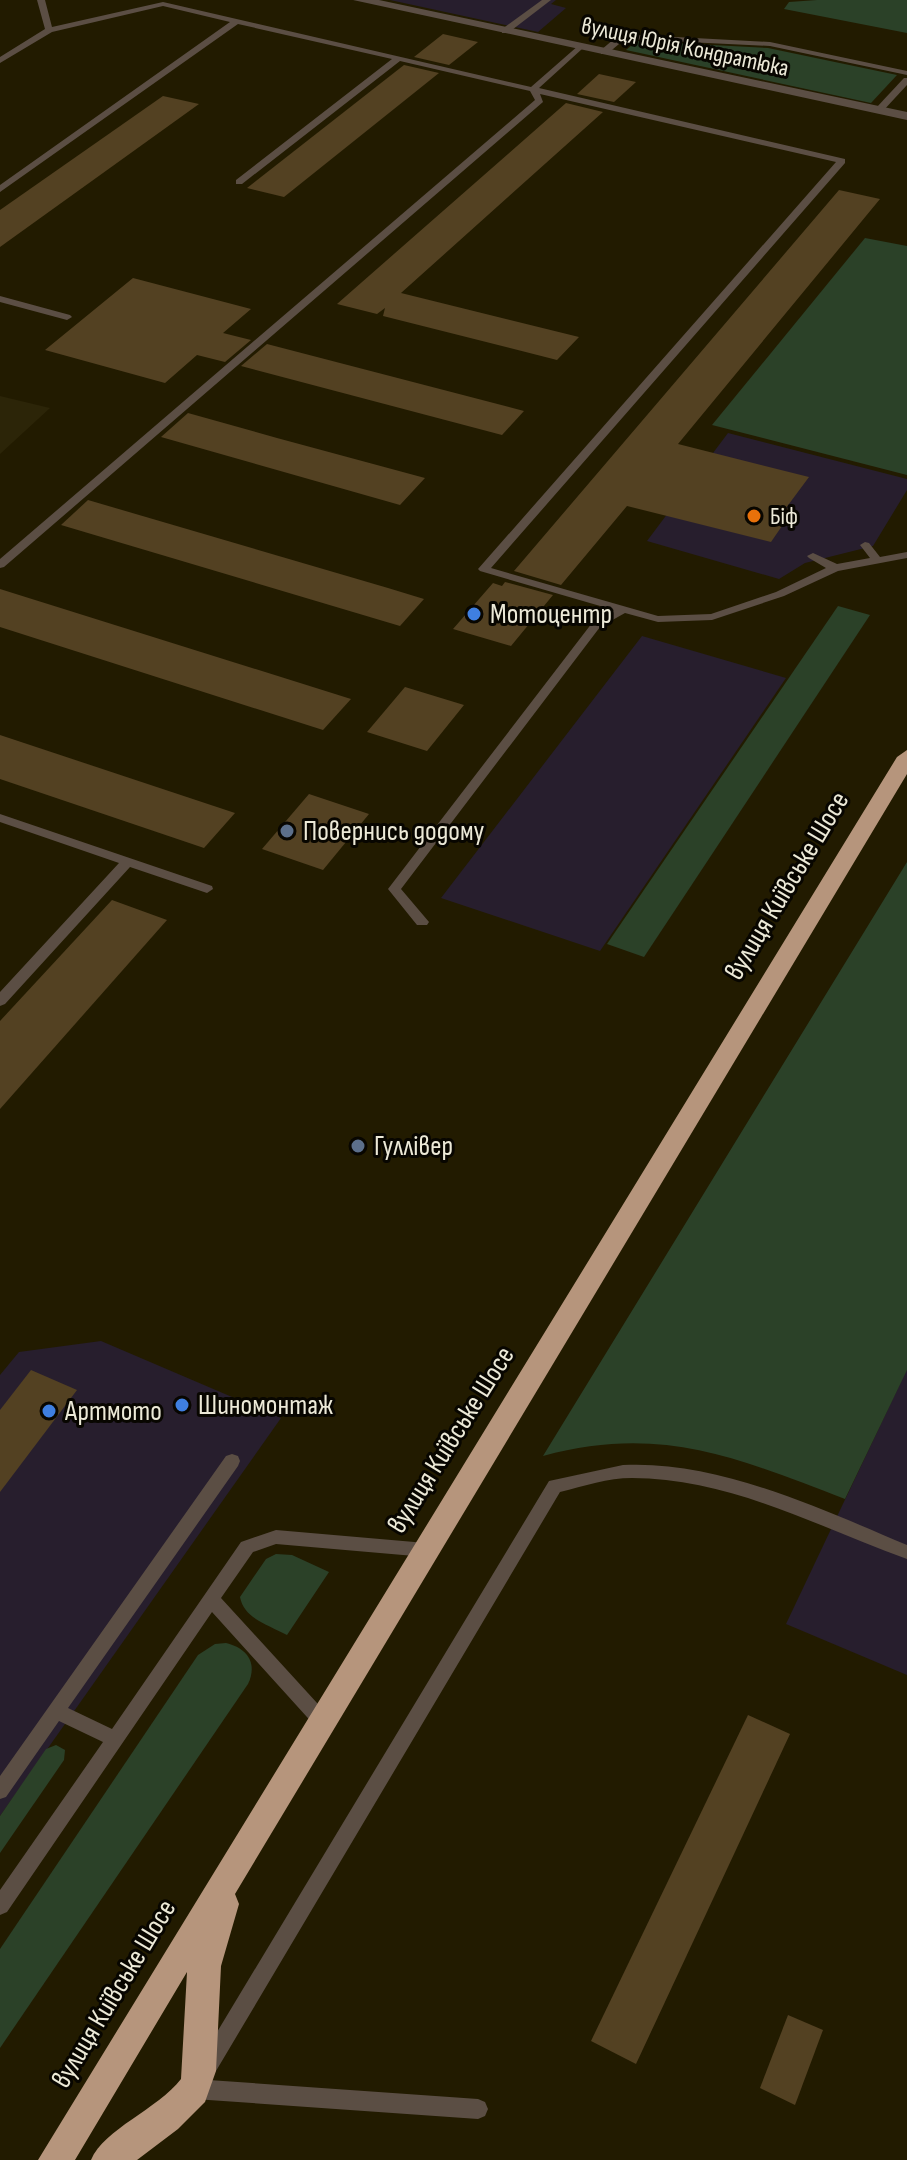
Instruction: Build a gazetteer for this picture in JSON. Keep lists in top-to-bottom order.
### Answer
{
  "streets": {
    "highway": ["вулиця Київське Шосе"],
    "street": ["вулиця Юрія Кондратюка"]
  },
  "places": [
    "Біф",
    "Мотоцентр",
    "Повернись додому",
    "Гуллівер",
    "Шиномонтаж",
    "Артмото"
  ]
}
